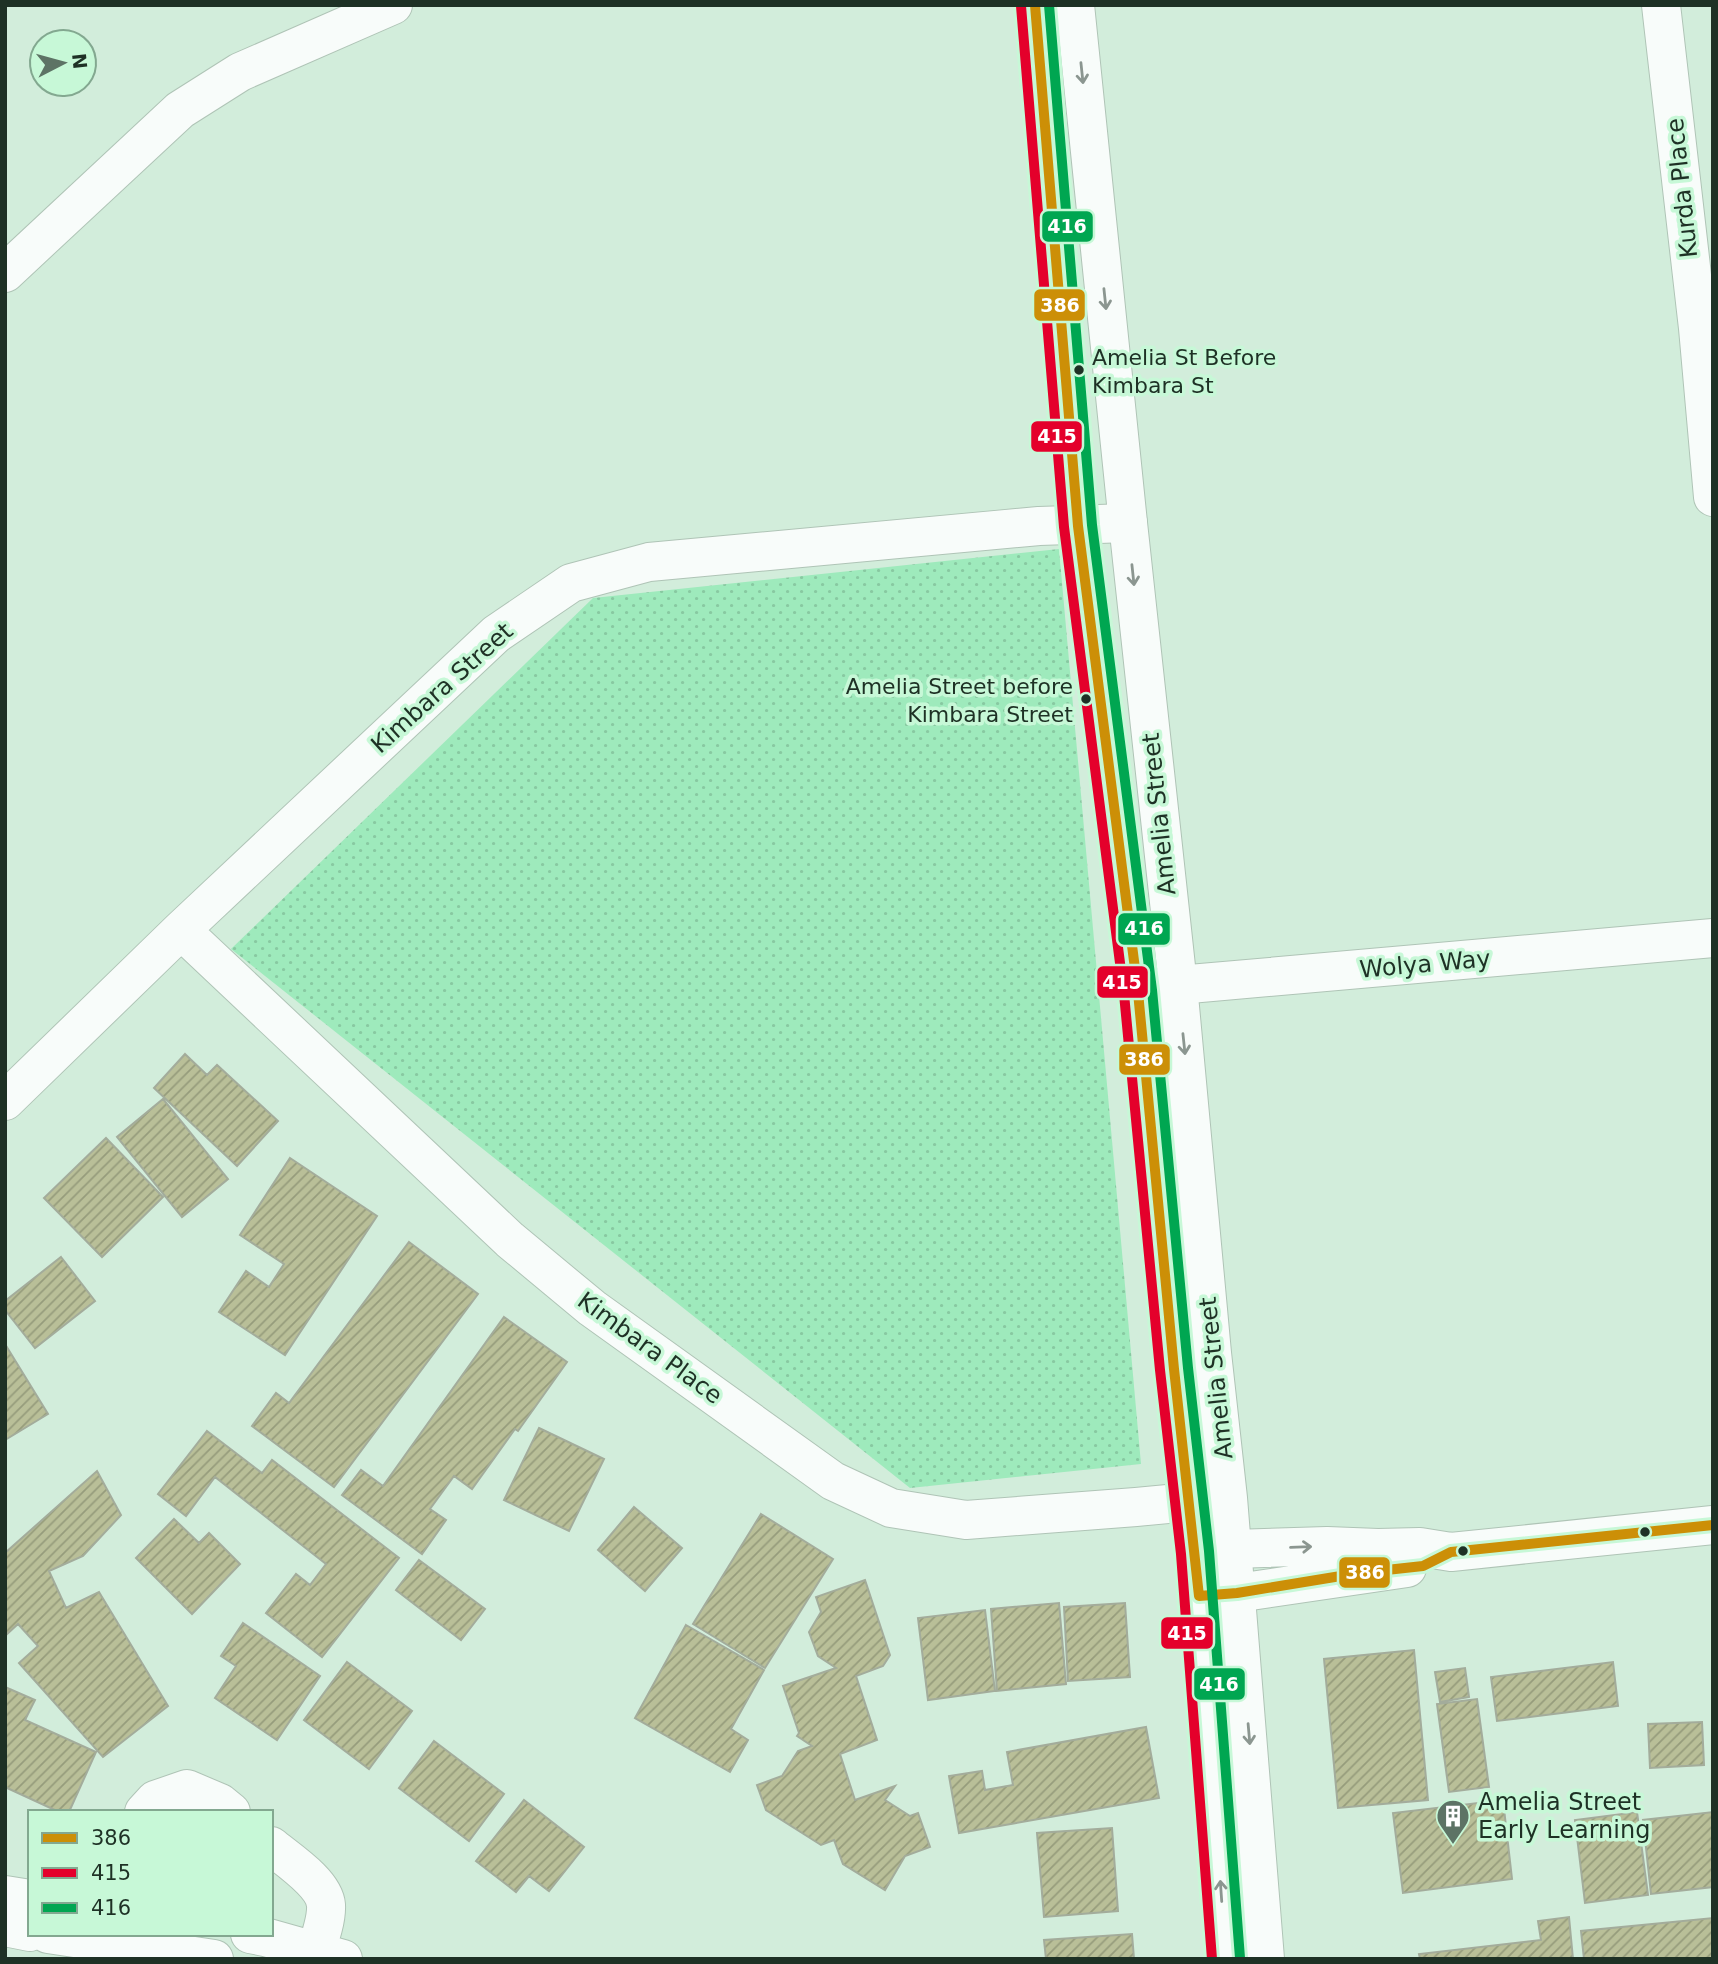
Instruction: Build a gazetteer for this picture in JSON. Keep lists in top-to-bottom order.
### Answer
{
  "streets": {
    "street": [
      "Kurda Place",
      "Kimbara Street",
      "Amelia Street",
      "Wolya Way",
      "Kimbara Place"
    ]
  },
  "crossings": [
    ["Kimbara Street", "Amelia Street"],
    ["Kimbara Street", "Kimbara Place"],
    ["Amelia Street", "Wolya Way"],
    ["Amelia Street", "Kimbara Place"]
  ],
  "places": {
    "other": ["Amelia St Before Kimbara St", "Amelia Street before Kimbara Street"],
    "building": ["Amelia Street Early Learning"]
  },
  "lines": ["transit line 386", "transit line 416", "transit line 415"],
  "legend": ["386", "415", "416"],
  "north": "right"
}
